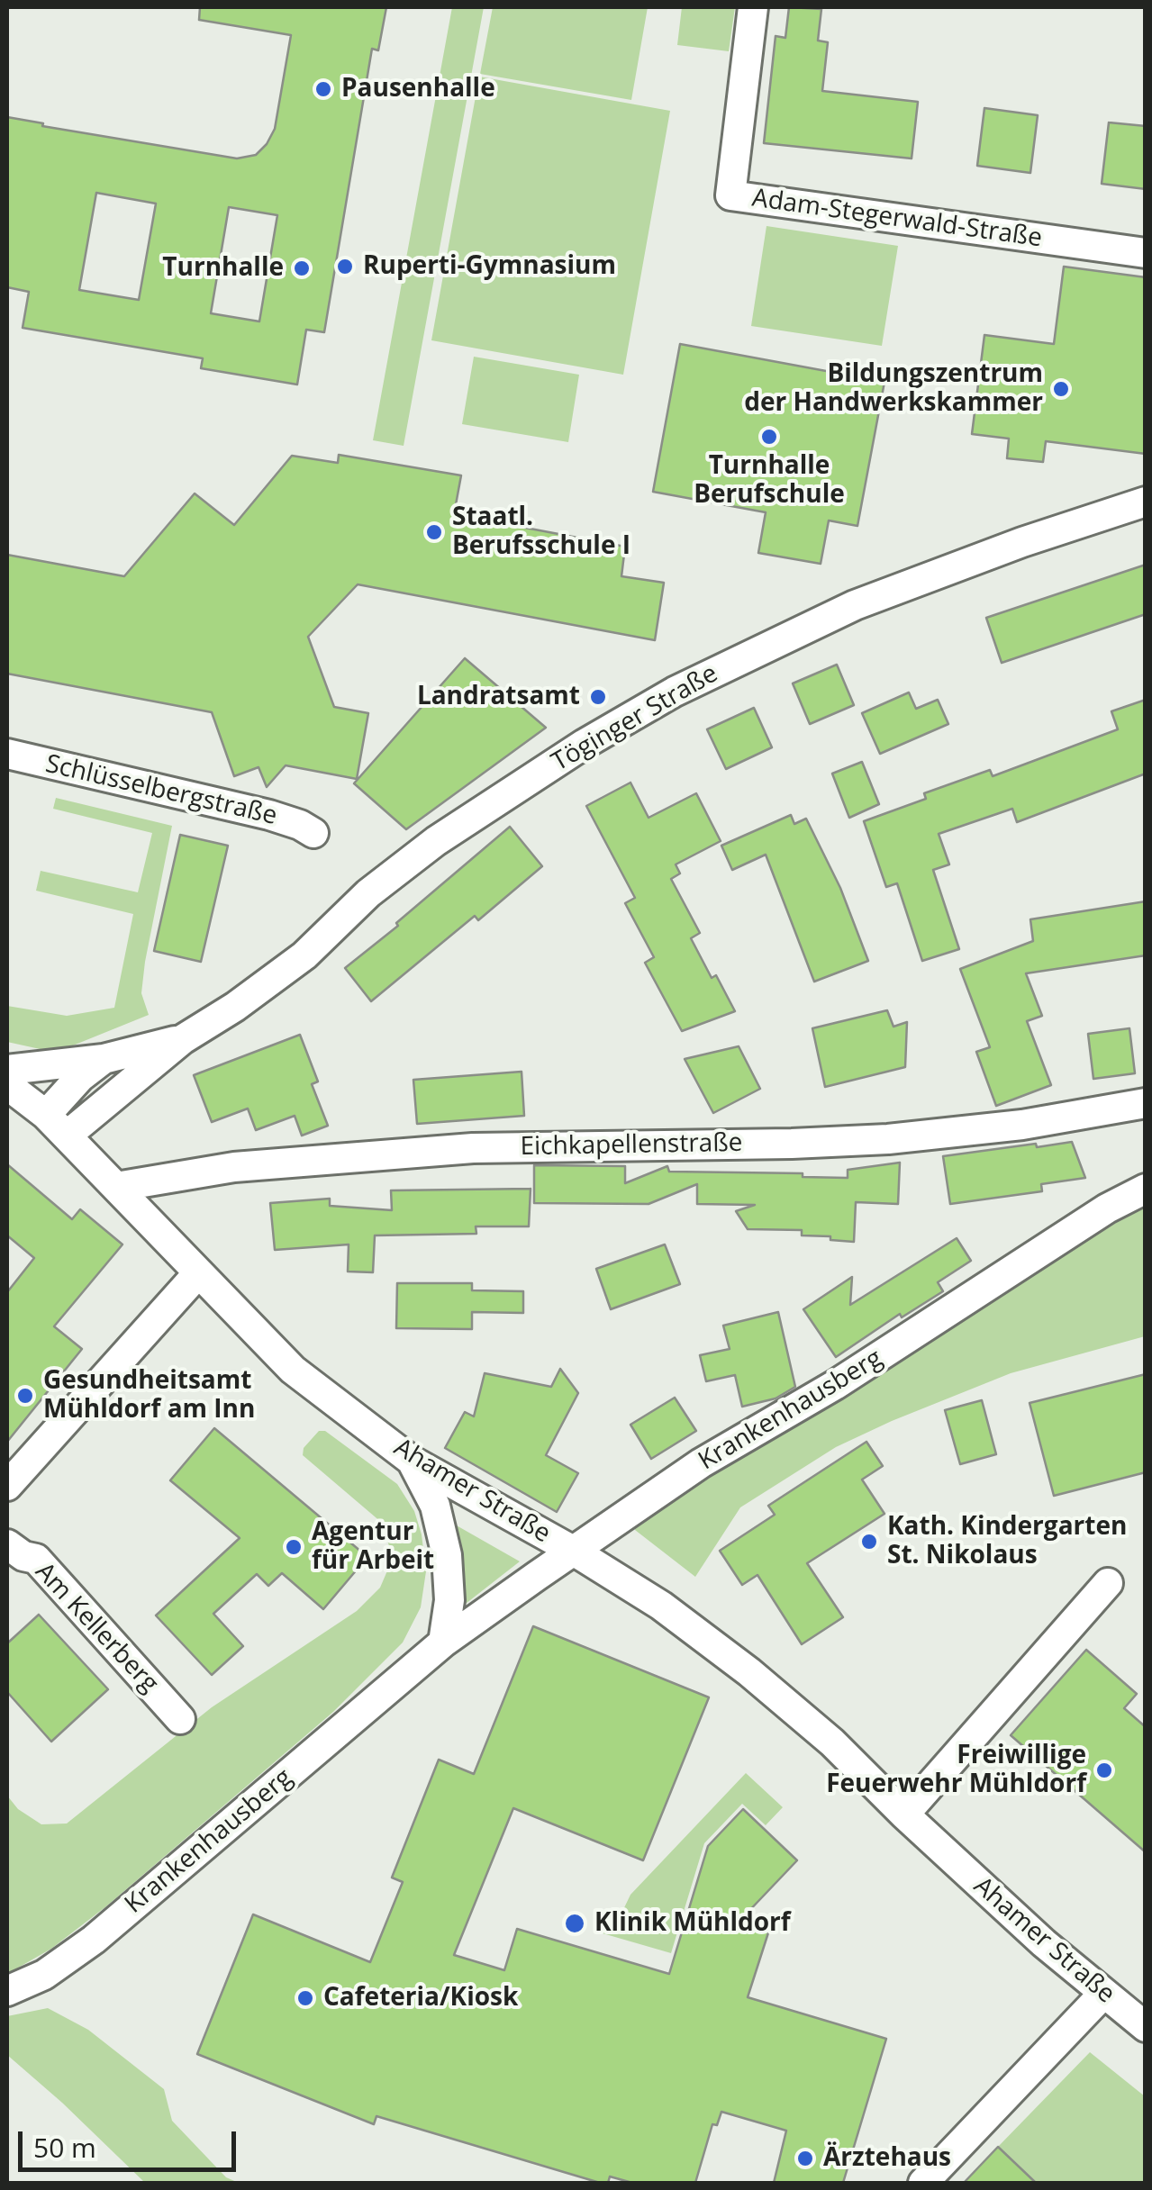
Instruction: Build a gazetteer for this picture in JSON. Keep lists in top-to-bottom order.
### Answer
{
  "streets": {
    "street": [
      "Adam-Stegerwald-Straße",
      "Töginger Straße",
      "Schlüsselbergstraße",
      "Eichkapellenstraße",
      "Krankenhausberg",
      "Ahamer Straße",
      "Am Kellerberg"
    ]
  },
  "crossings": [
    ["Töginger Straße", "Ahamer Straße"],
    ["Eichkapellenstraße", "Ahamer Straße"],
    ["Krankenhausberg", "Ahamer Straße"]
  ],
  "places": [
    "Pausenhalle",
    "Ruperti-Gymnasium",
    "Turnhalle",
    "Bildungszentrum der Handwerkskammer",
    "Turnhalle Berufschule",
    "Staatl. Berufsschule I",
    "Landratsamt",
    "Gesundheitsamt Mühldorf am Inn",
    "Kath. Kindergarten St. Nikolaus",
    "Agentur für Arbeit",
    "Freiwillige Feuerwehr Mühldorf",
    "Klinik Mühldorf",
    "Cafeteria/Kiosk",
    "Ärztehaus"
  ],
  "scale_bar": "50 m"
}
